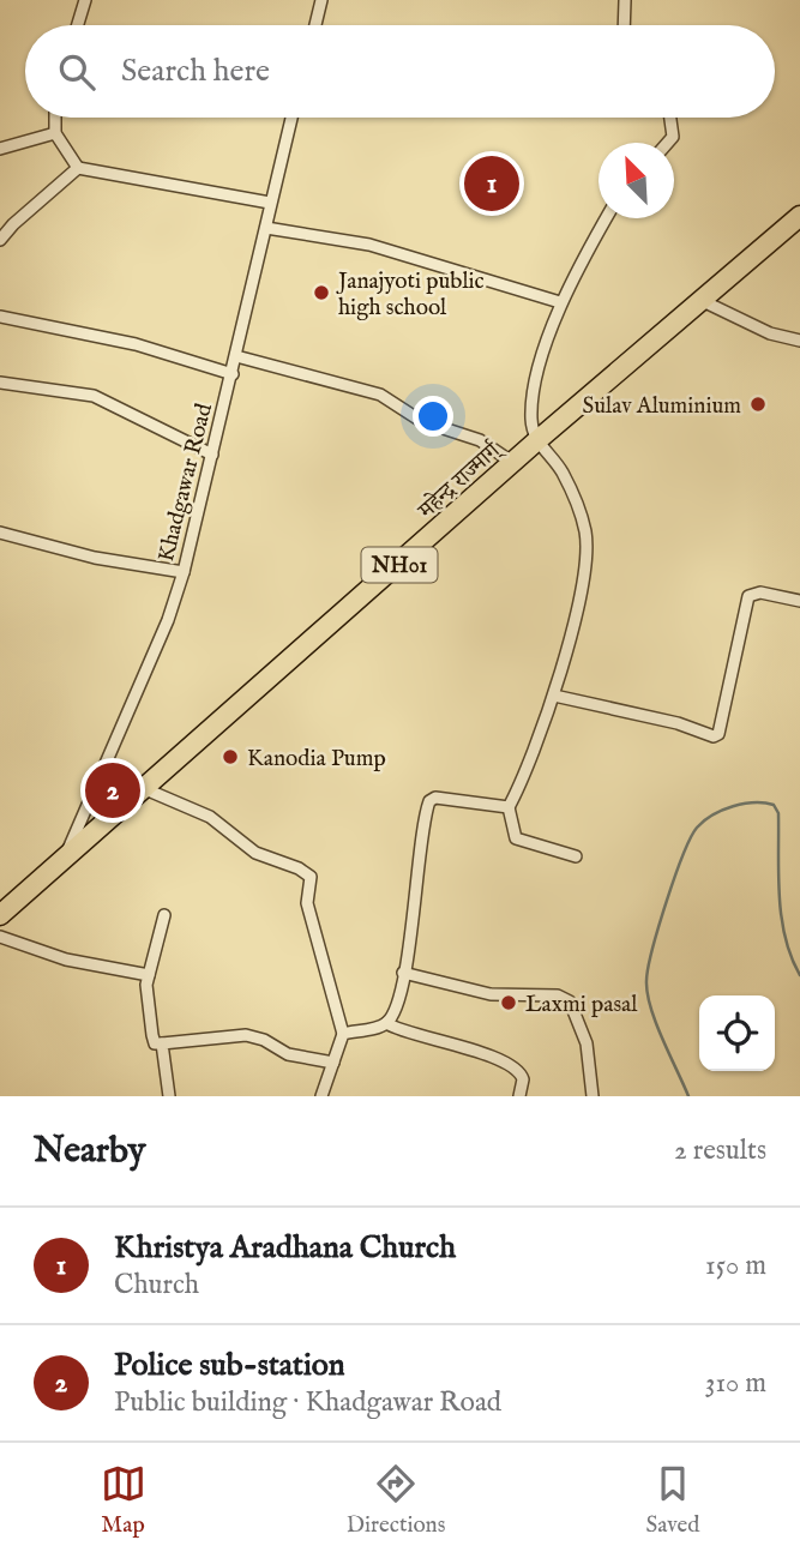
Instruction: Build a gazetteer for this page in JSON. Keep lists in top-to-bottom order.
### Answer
{
  "streets": {
    "highway": ["महेन्द्र राज्मार्ग्", "NH01"],
    "street": ["Khadgawar Road"]
  },
  "crossings": [
    ["महेन्द्र राज्मार्ग्", "Khadgawar Road"]
  ],
  "places": [
    "Janajyoti public high school",
    "Sulav Aluminium",
    "Kanodia Pump",
    "Laxmi pasal"
  ],
  "north": "top left",
  "page": {
    "search": "Search here",
    "pins": ["1", "2"],
    "heading": ["Nearby", "2 results"],
    "list": [
      {
        "mark": "1",
        "name": "Khristya Aradhana Church",
        "note": "Church",
        "value": "150 m"
      },
      {
        "mark": "2",
        "name": "Police sub-station",
        "note": "Public building · Khadgawar Road",
        "value": "310 m"
      }
    ],
    "nav": ["Map", "Directions", "Saved"]
  }
}
